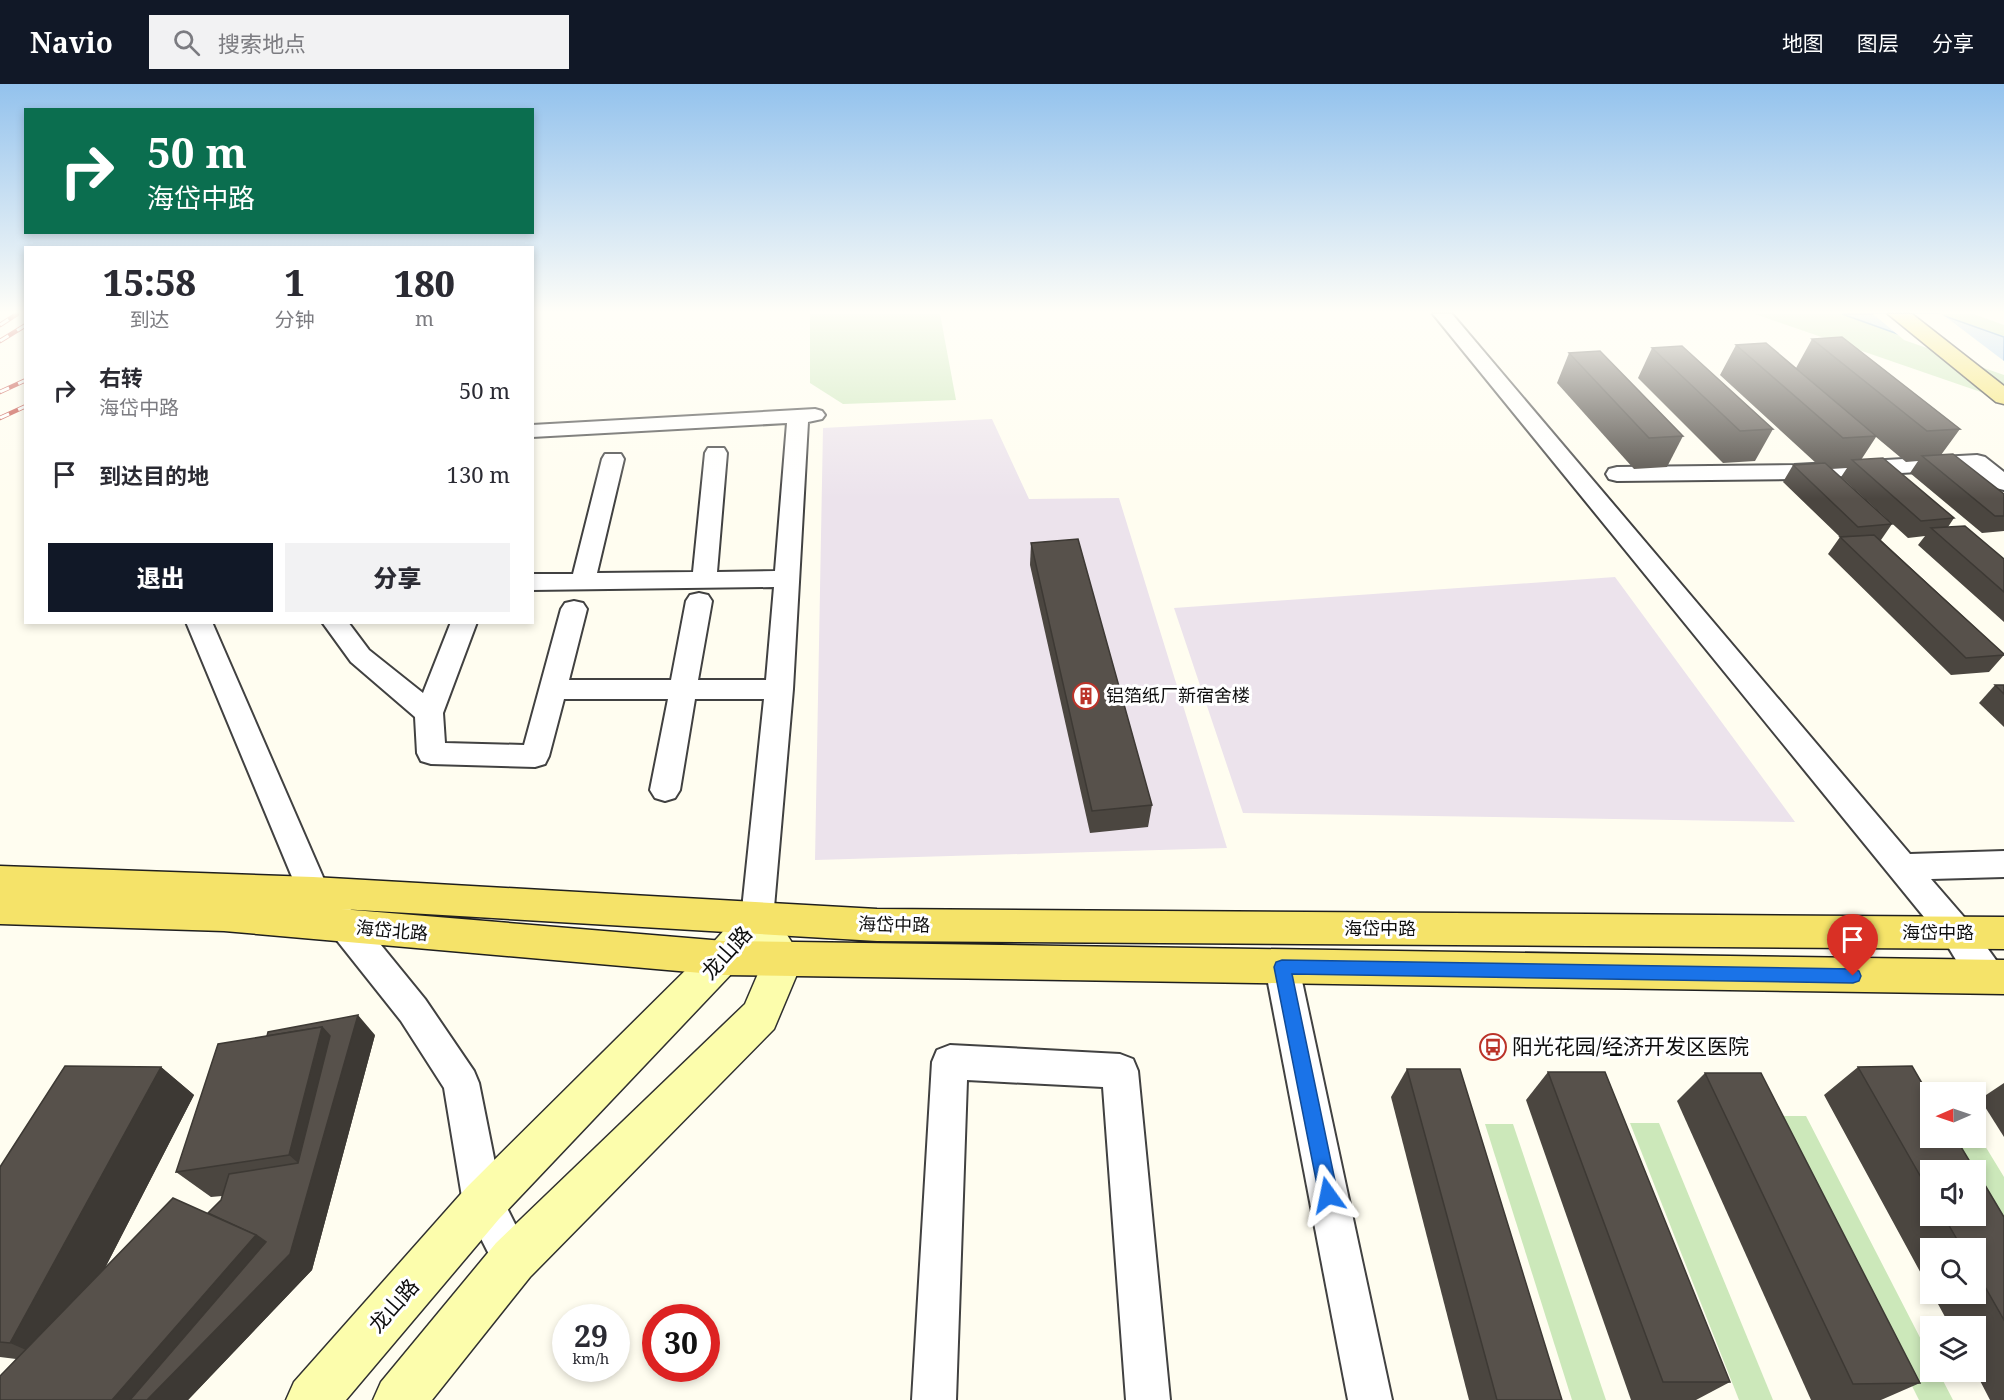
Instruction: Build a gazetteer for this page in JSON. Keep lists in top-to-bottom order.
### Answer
{
  "streets": {
    "main road": ["海岱中路", "海岱北路"],
    "street": ["龙山路"]
  },
  "crossings": [
    ["海岱中路", "海岱北路"],
    ["海岱中路", "龙山路"],
    ["海岱北路", "龙山路"]
  ],
  "places": {
    "building": ["铝箔纸厂新宿舍楼"],
    "bus stop": ["阳光花园/经济开发区医院"]
  },
  "north": "left",
  "page": {
    "header": "Navio",
    "search": "搜索地点",
    "nav": ["地图", "图层", "分享"],
    "turn": ["50 m", "海岱中路"],
    "eta": [
      "15:58",
      "到达",
      "1",
      "分钟",
      "180",
      "m"
    ],
    "list": [
      {
        "name": "右转",
        "note": "海岱中路",
        "value": "50 m"
      },
      {
        "name": "到达目的地",
        "value": "130 m"
      }
    ],
    "buttons": ["退出", "分享"],
    "speed": "29 km/h",
    "limit": "30"
  }
}
